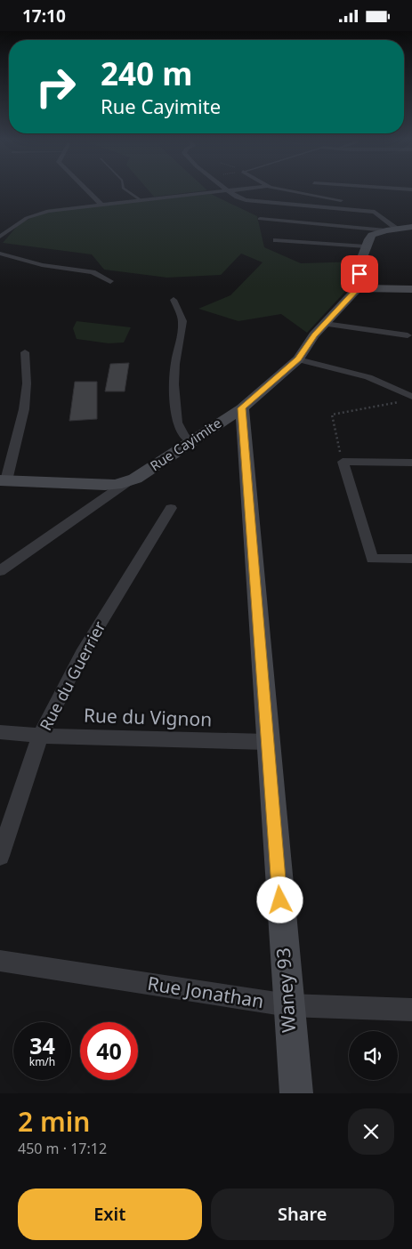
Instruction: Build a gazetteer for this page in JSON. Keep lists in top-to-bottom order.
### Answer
{
  "streets": {
    "street": [
      "Rue Cayimite",
      "Rue du Guerrier",
      "Rue du Vignon",
      "Waney 93",
      "Rue Jonathan"
    ]
  },
  "crossings": [
    ["Rue Cayimite", "Waney 93"],
    ["Rue du Guerrier", "Rue du Vignon"],
    ["Rue du Vignon", "Waney 93"],
    ["Waney 93", "Rue Jonathan"]
  ],
  "page": {
    "status": "17:10",
    "turn": ["240 m", "Rue Cayimite"],
    "speed": "34 km/h",
    "limit": "40",
    "heading": ["2 min", "450 m · 17:12"],
    "buttons": ["Exit", "Share"]
  }
}
